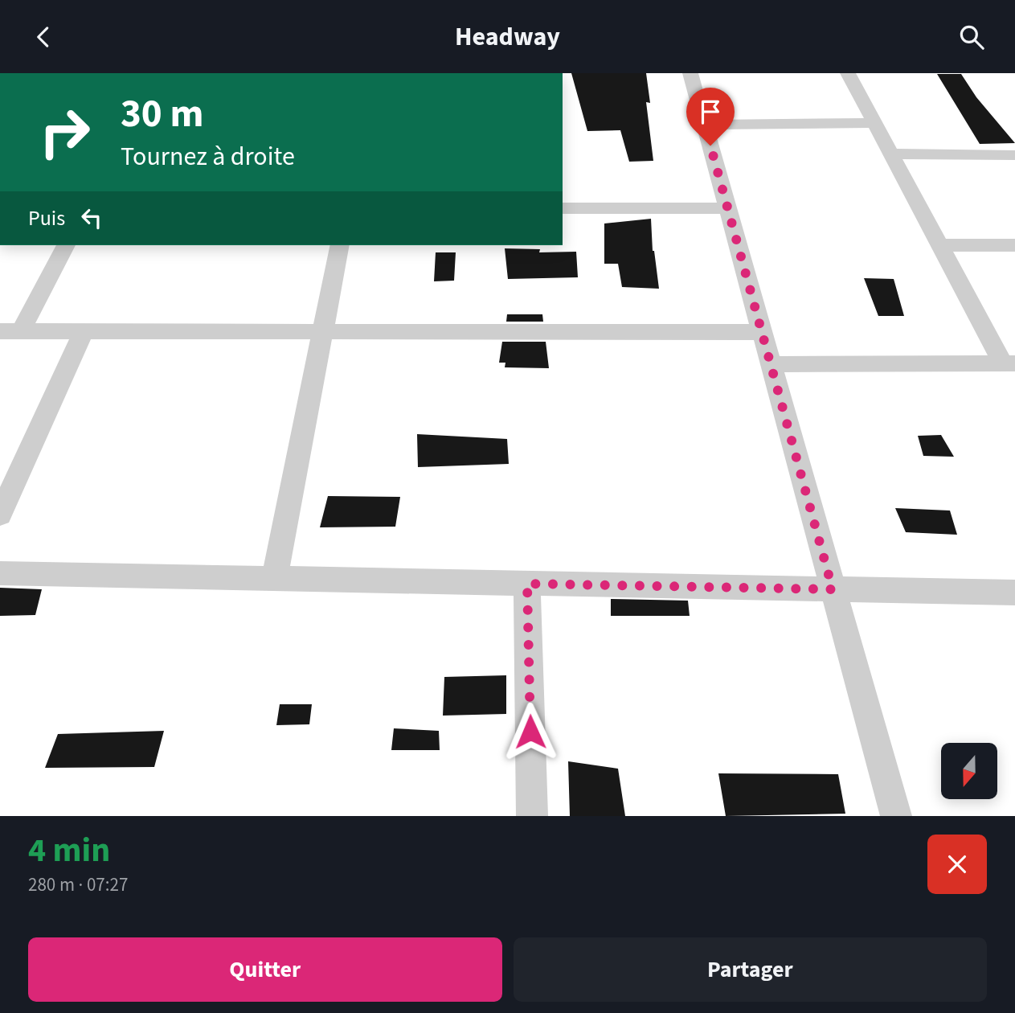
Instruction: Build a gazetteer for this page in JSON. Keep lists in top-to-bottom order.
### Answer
{
  "north": "bottom",
  "page": {
    "header": "Headway",
    "turn": ["30 m", "Tournez à droite"],
    "then": "Puis",
    "heading": ["4 min", "280 m · 07:27"],
    "buttons": ["Quitter", "Partager"]
  }
}
